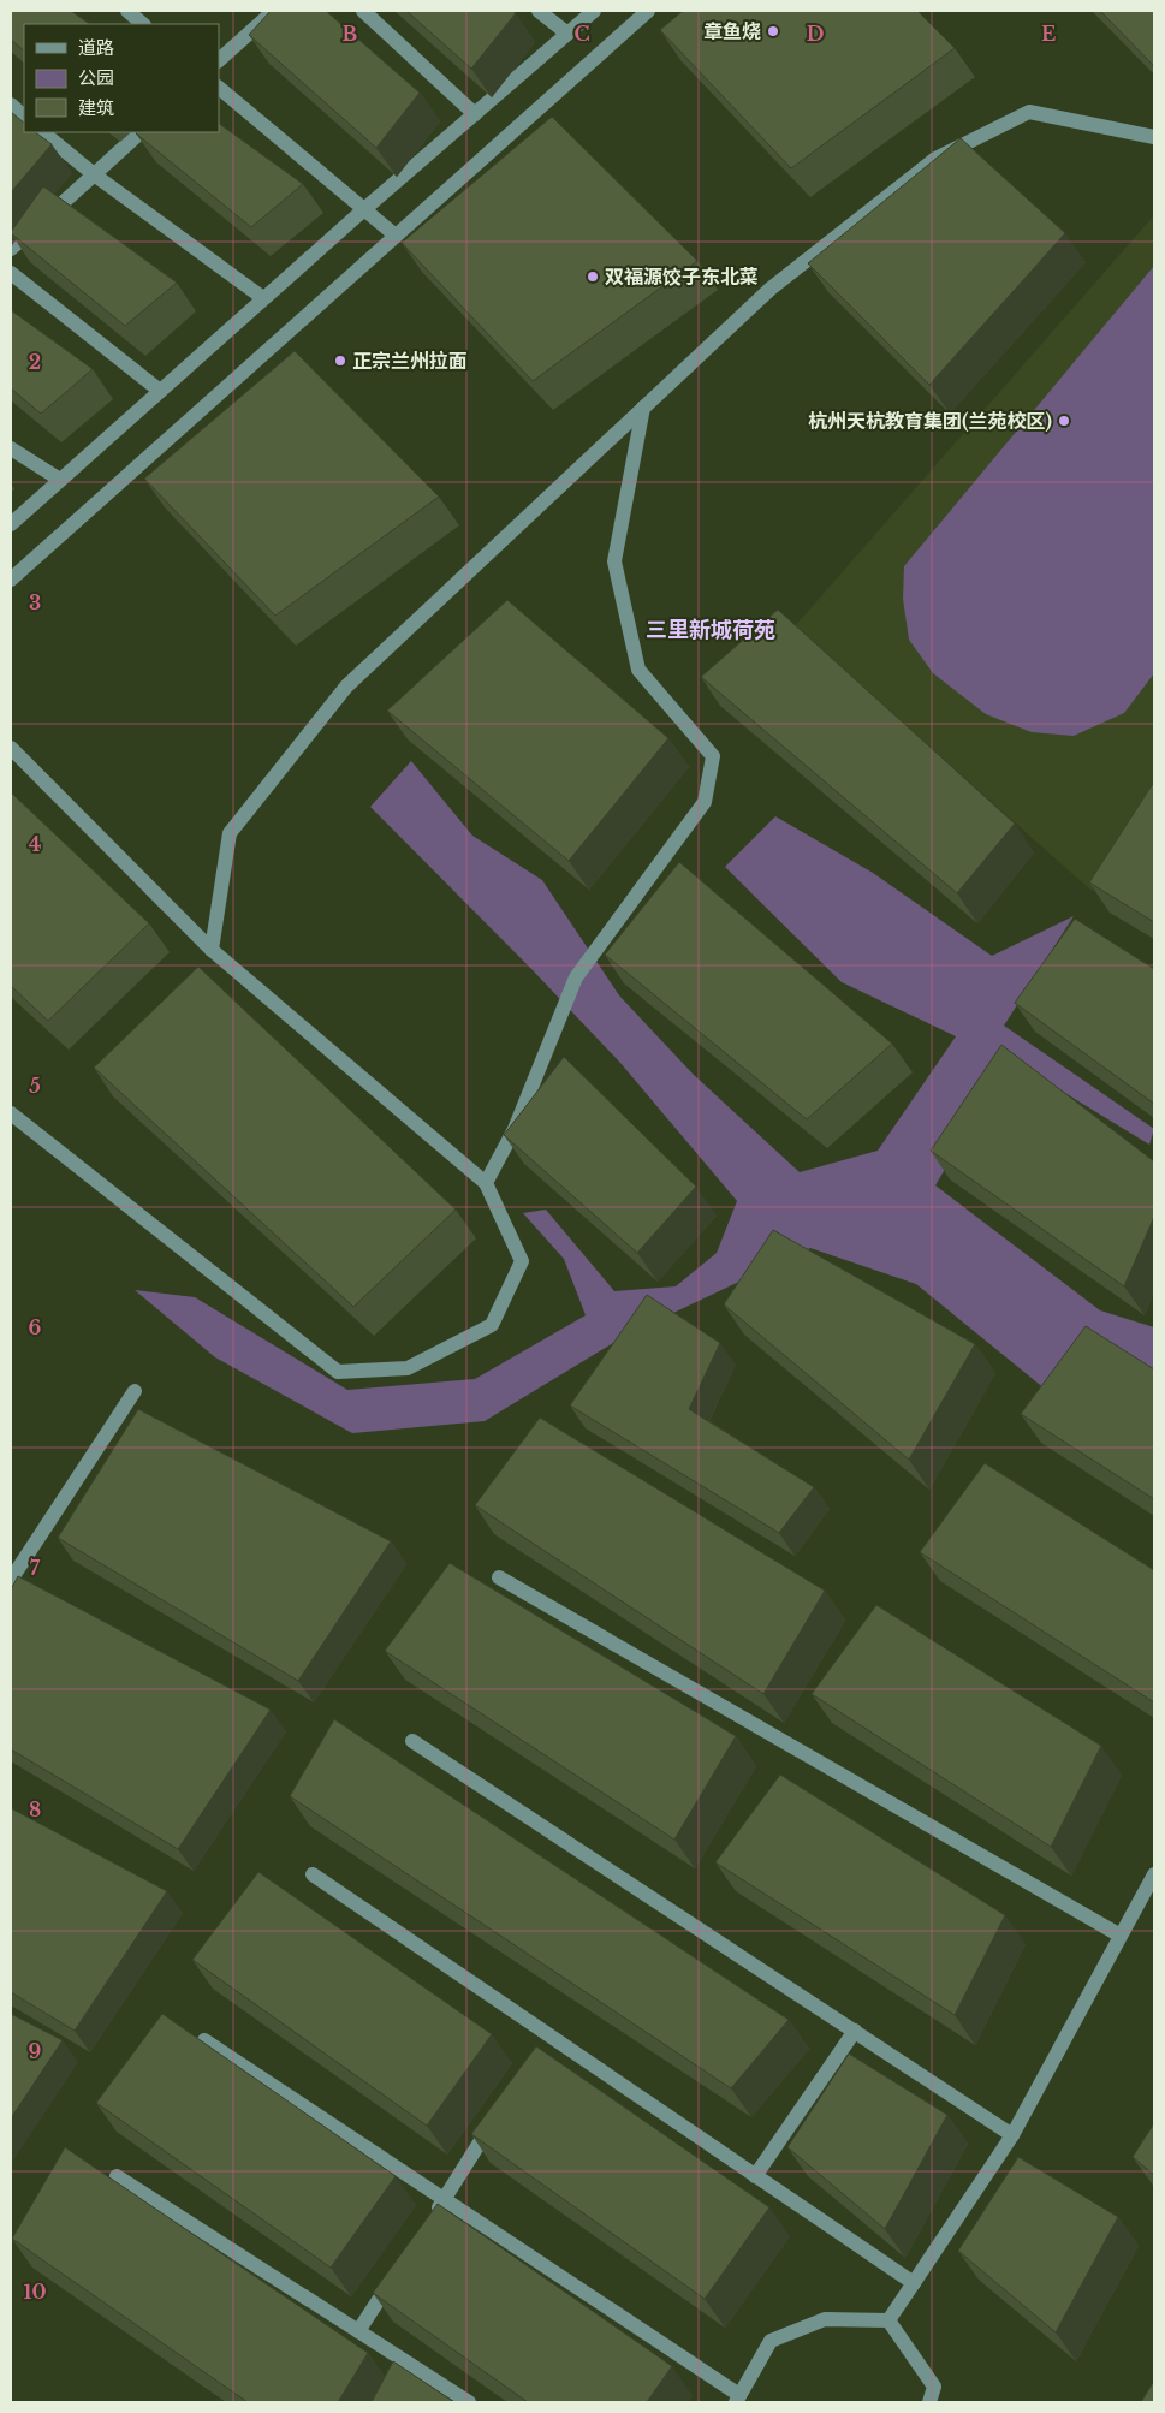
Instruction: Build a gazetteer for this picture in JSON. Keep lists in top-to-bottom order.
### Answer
{
  "districts": ["三里新城荷苑"],
  "places": [
    "章鱼烧",
    "双福源饺子东北菜",
    "正宗兰州拉面",
    "杭州天杭教育集团(兰苑校区)"
  ],
  "legend": ["道路", "公园", "建筑"],
  "grid": {
    "columns": [
      "B",
      "C",
      "D",
      "E"
    ],
    "rows": [
      "2",
      "3",
      "4",
      "5",
      "6",
      "7",
      "8",
      "9",
      "10"
    ]
  }
}
